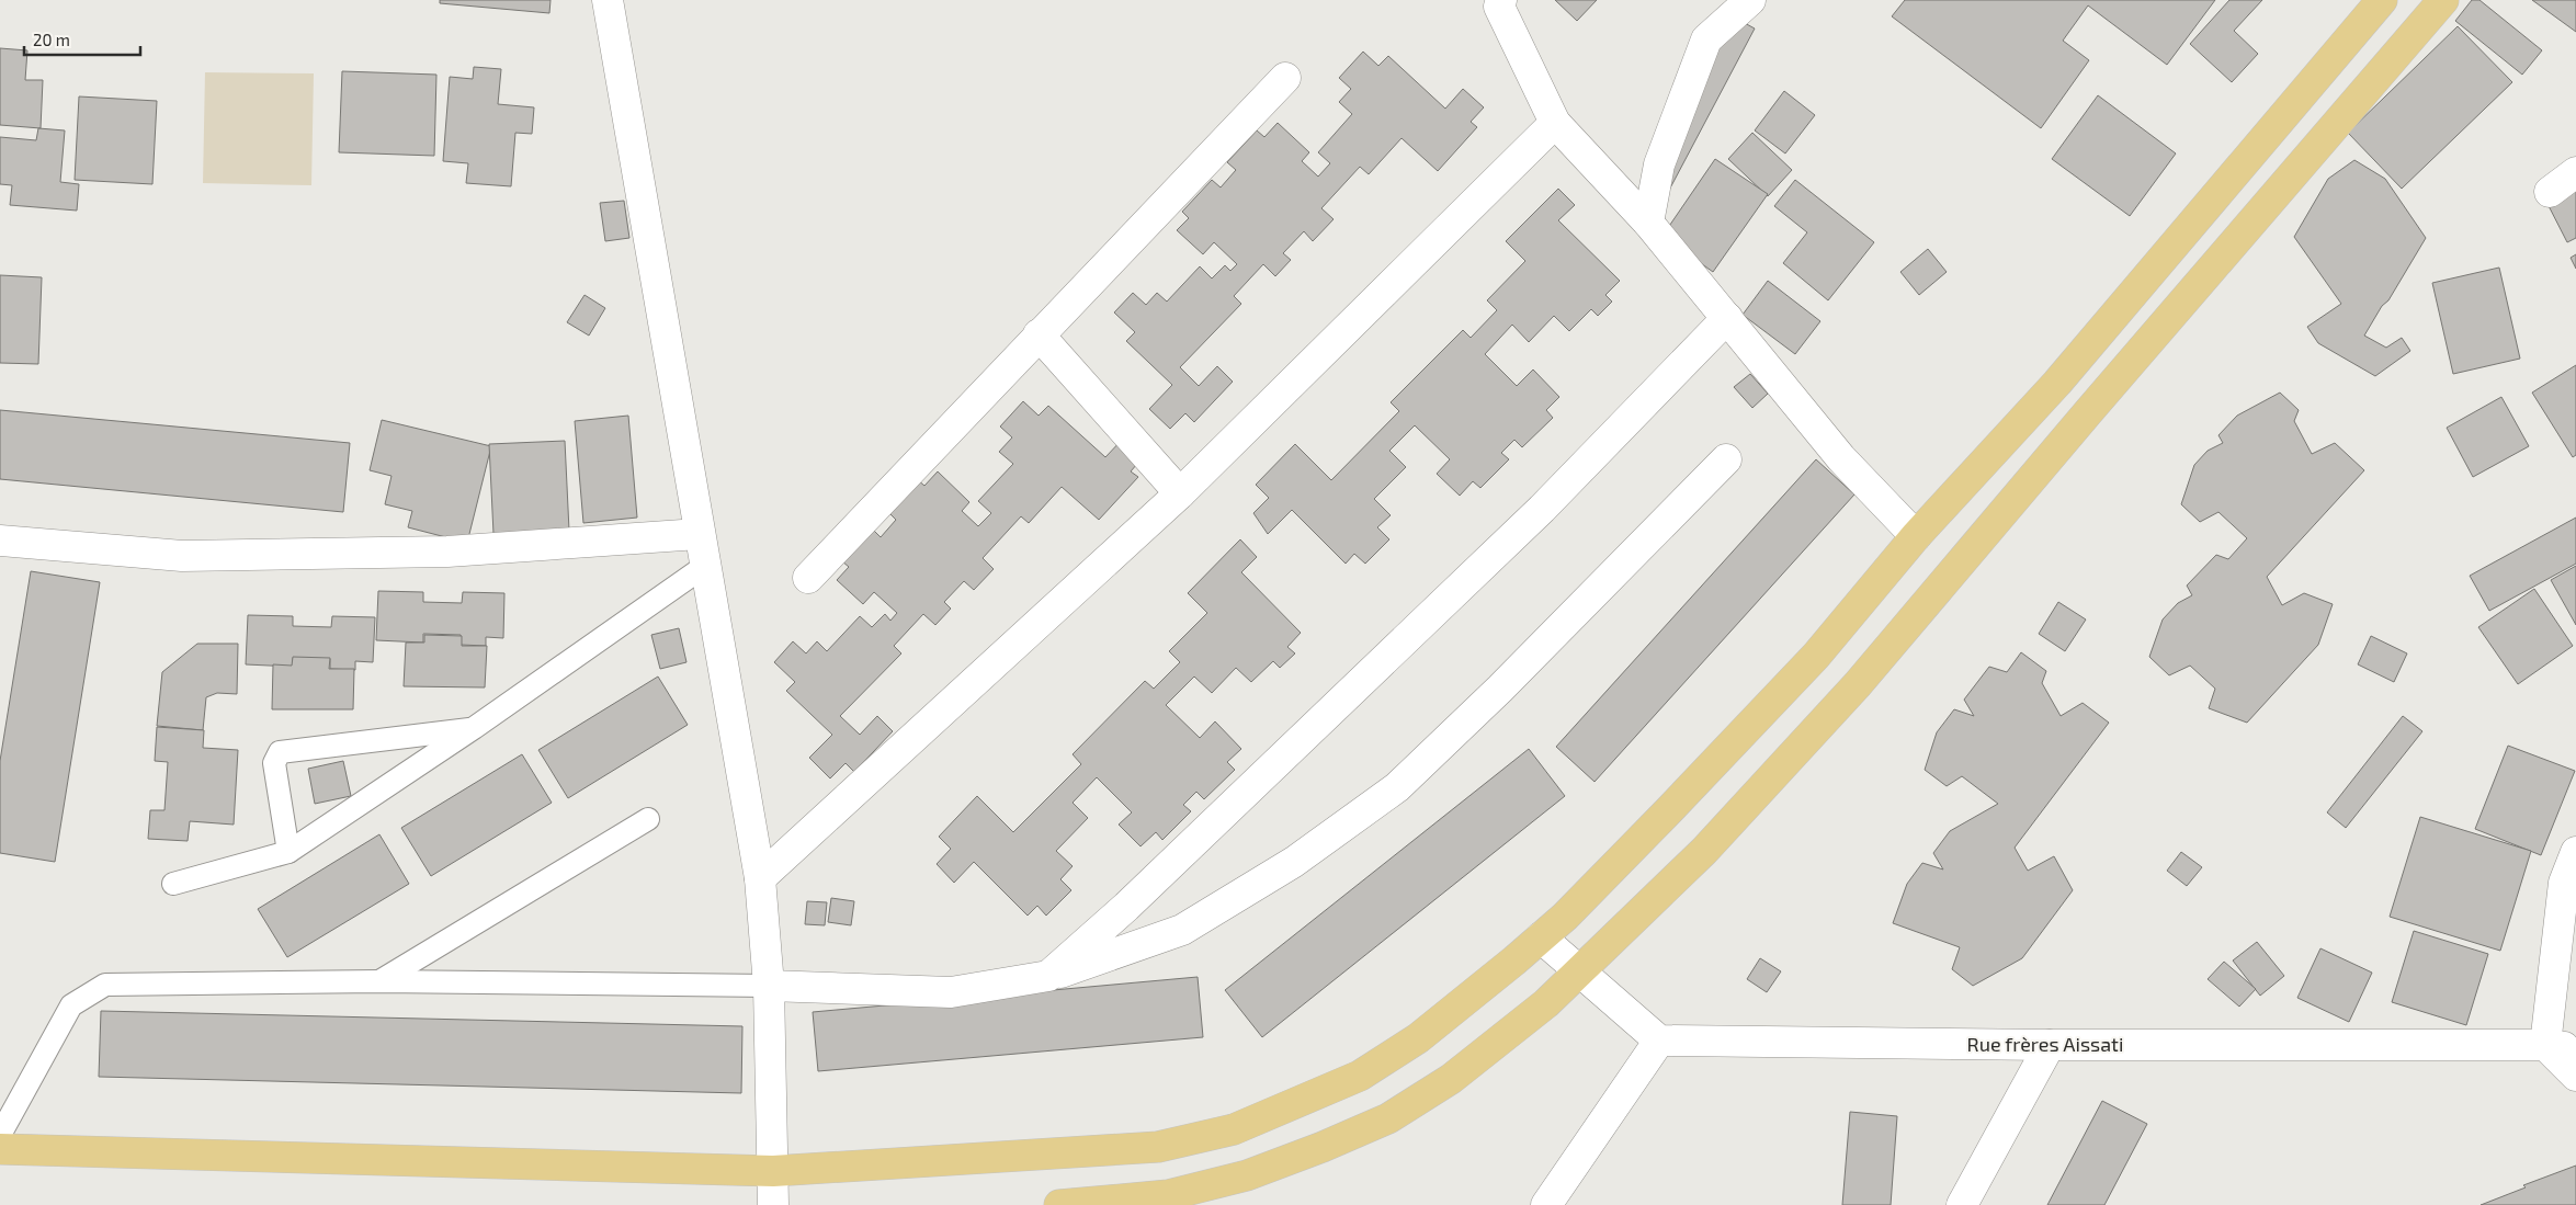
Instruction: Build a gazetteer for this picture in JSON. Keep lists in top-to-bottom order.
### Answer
{
  "streets": {
    "street": ["Rue frères Aissati"]
  },
  "scale_bar": "20 m"
}
